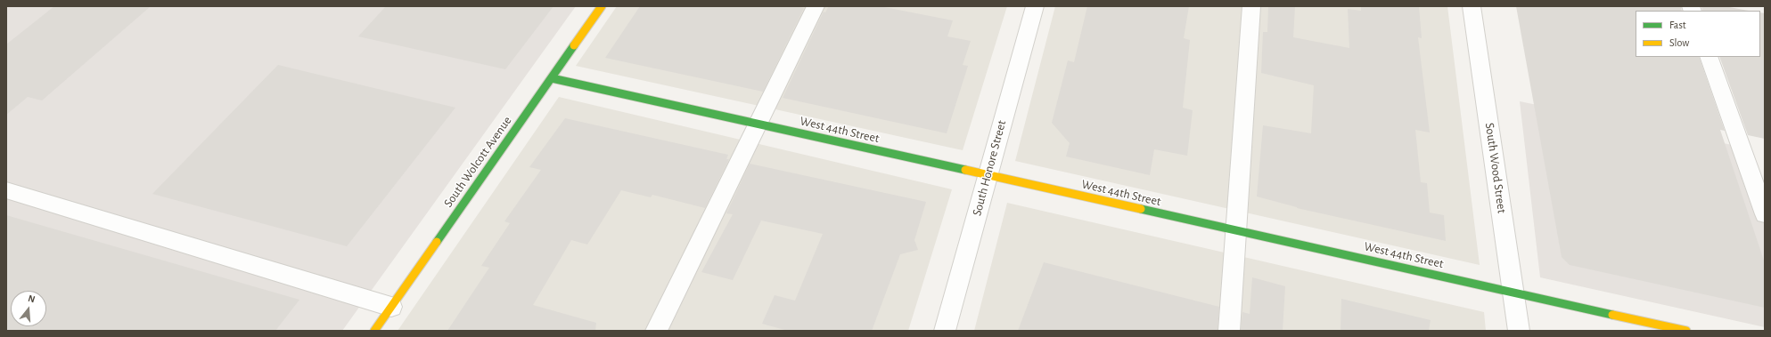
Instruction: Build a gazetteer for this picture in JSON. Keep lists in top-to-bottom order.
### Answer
{
  "streets": {
    "street": [
      "West 44th Street",
      "South Wolcott Avenue",
      "South Honore Street",
      "South Wood Street"
    ]
  },
  "crossings": [
    ["West 44th Street", "South Wolcott Avenue"],
    ["West 44th Street", "South Honore Street"],
    ["West 44th Street", "South Wood Street"]
  ],
  "legend": ["Fast", "Slow"],
  "north": "top"
}
